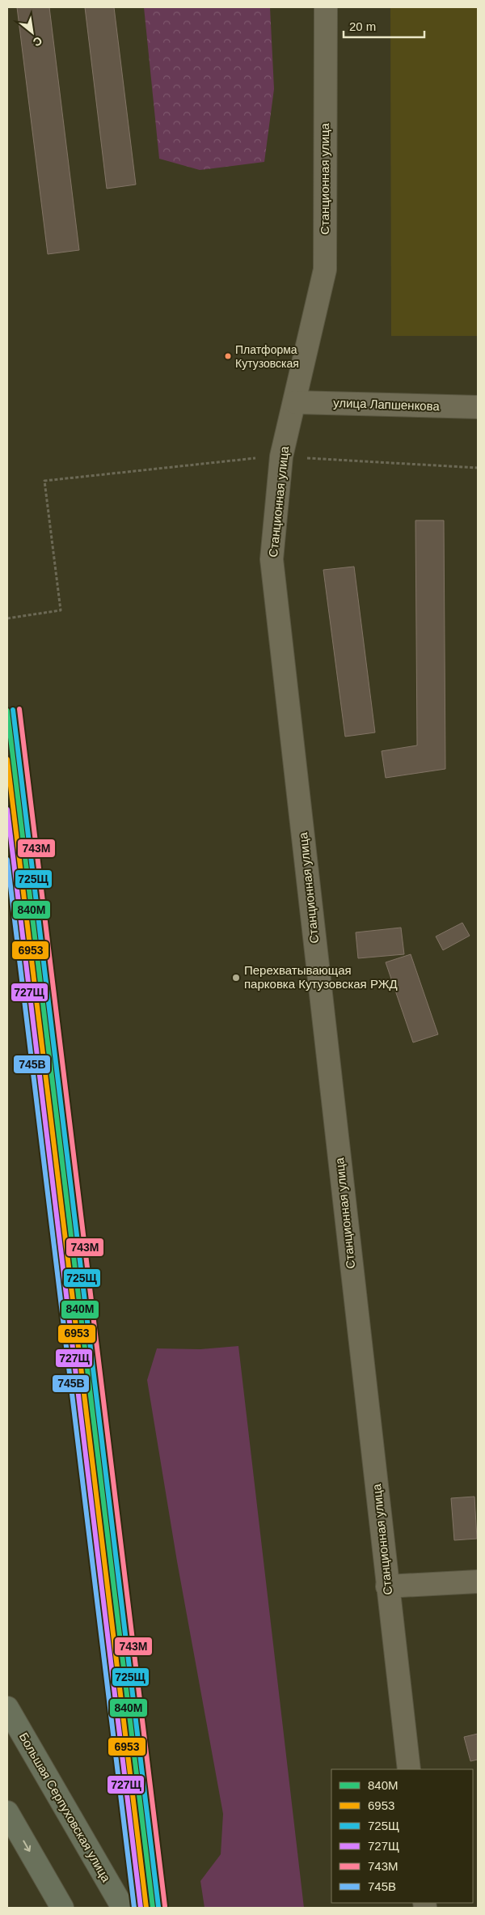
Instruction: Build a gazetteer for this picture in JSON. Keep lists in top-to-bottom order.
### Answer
{
  "streets": {
    "main road": ["Большая Серпуховская улица"],
    "street": ["Станционная улица", "улица Лапшенкова"]
  },
  "crossings": [
    ["Станционная улица", "улица Лапшенкова"]
  ],
  "places": ["Платформа Кутузовская", "Перехватывающая парковка Кутузовская РЖД"],
  "lines": [
    "transit line 743М",
    "transit line 725Щ",
    "transit line 840М",
    "transit line 6953",
    "transit line 727Щ",
    "transit line 745В"
  ],
  "legend": [
    "840М",
    "6953",
    "725Щ",
    "727Щ",
    "743М",
    "745В"
  ],
  "scale_bar": "20 m",
  "north": "bottom right"
}
